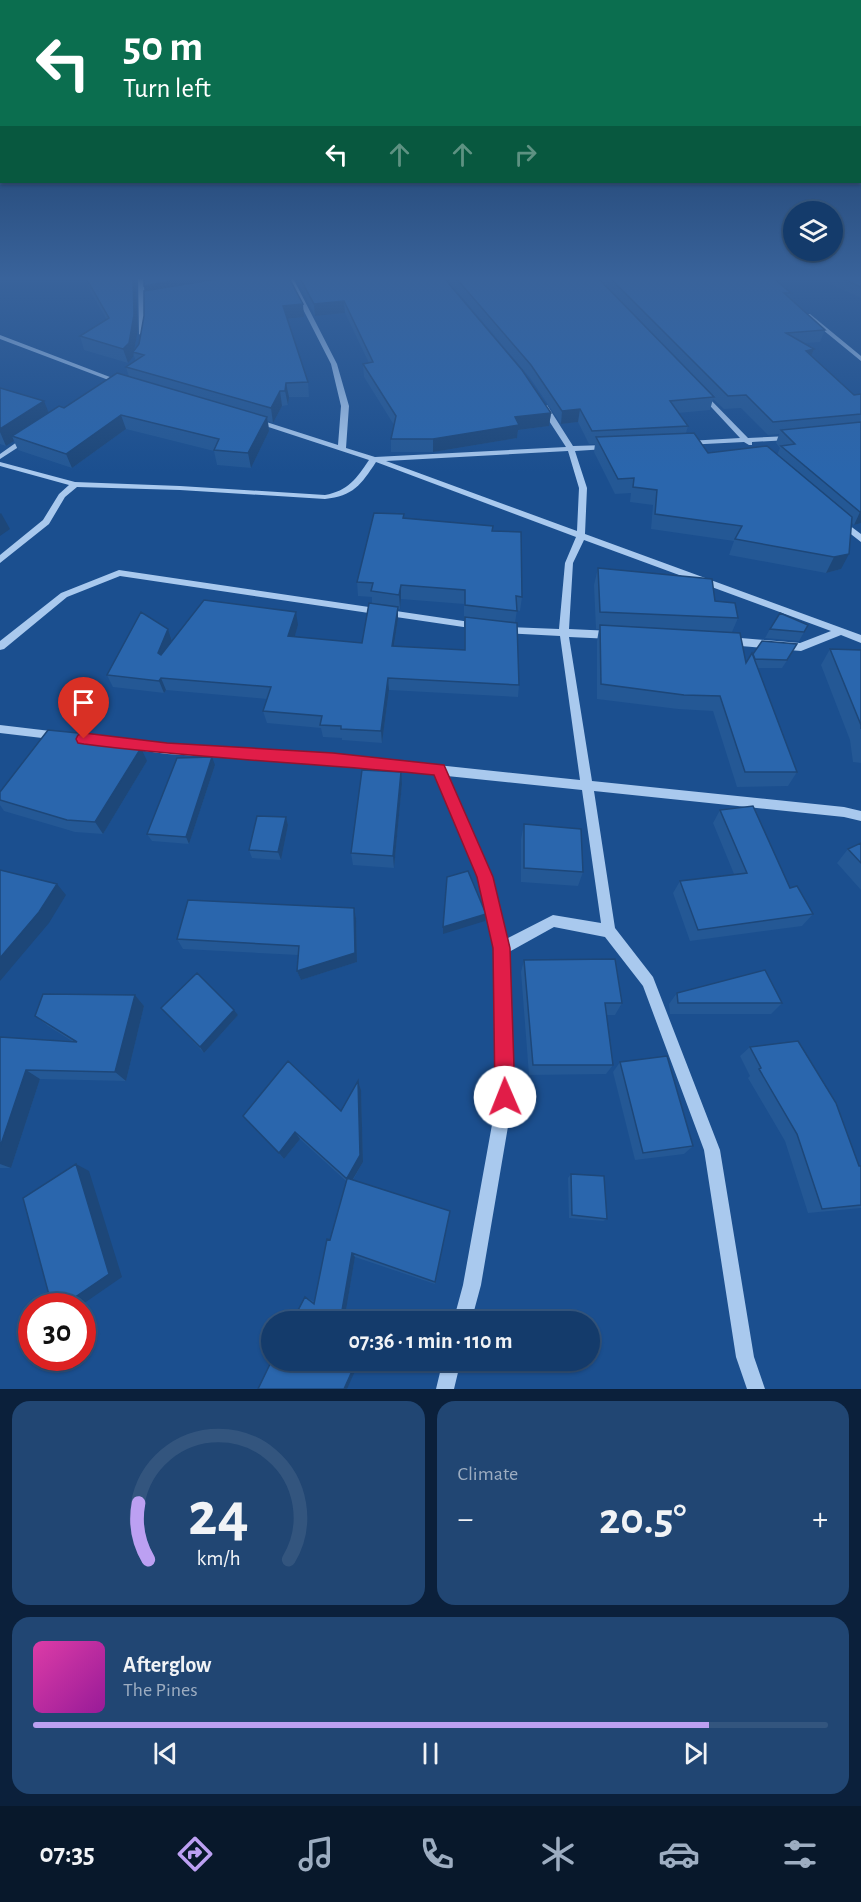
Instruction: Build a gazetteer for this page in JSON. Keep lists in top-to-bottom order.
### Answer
{
  "page": {
    "turn": ["50 m", "Turn left"],
    "limit": "30",
    "trip": "07:36 · 1 min · 110 m",
    "tile": "Climate",
    "heat": ["−", "20.5°", "+"],
    "song": ["Afterglow", "The Pines"],
    "tabs": "07:35",
    "gauge": ["24", "km/h"]
  }
}
